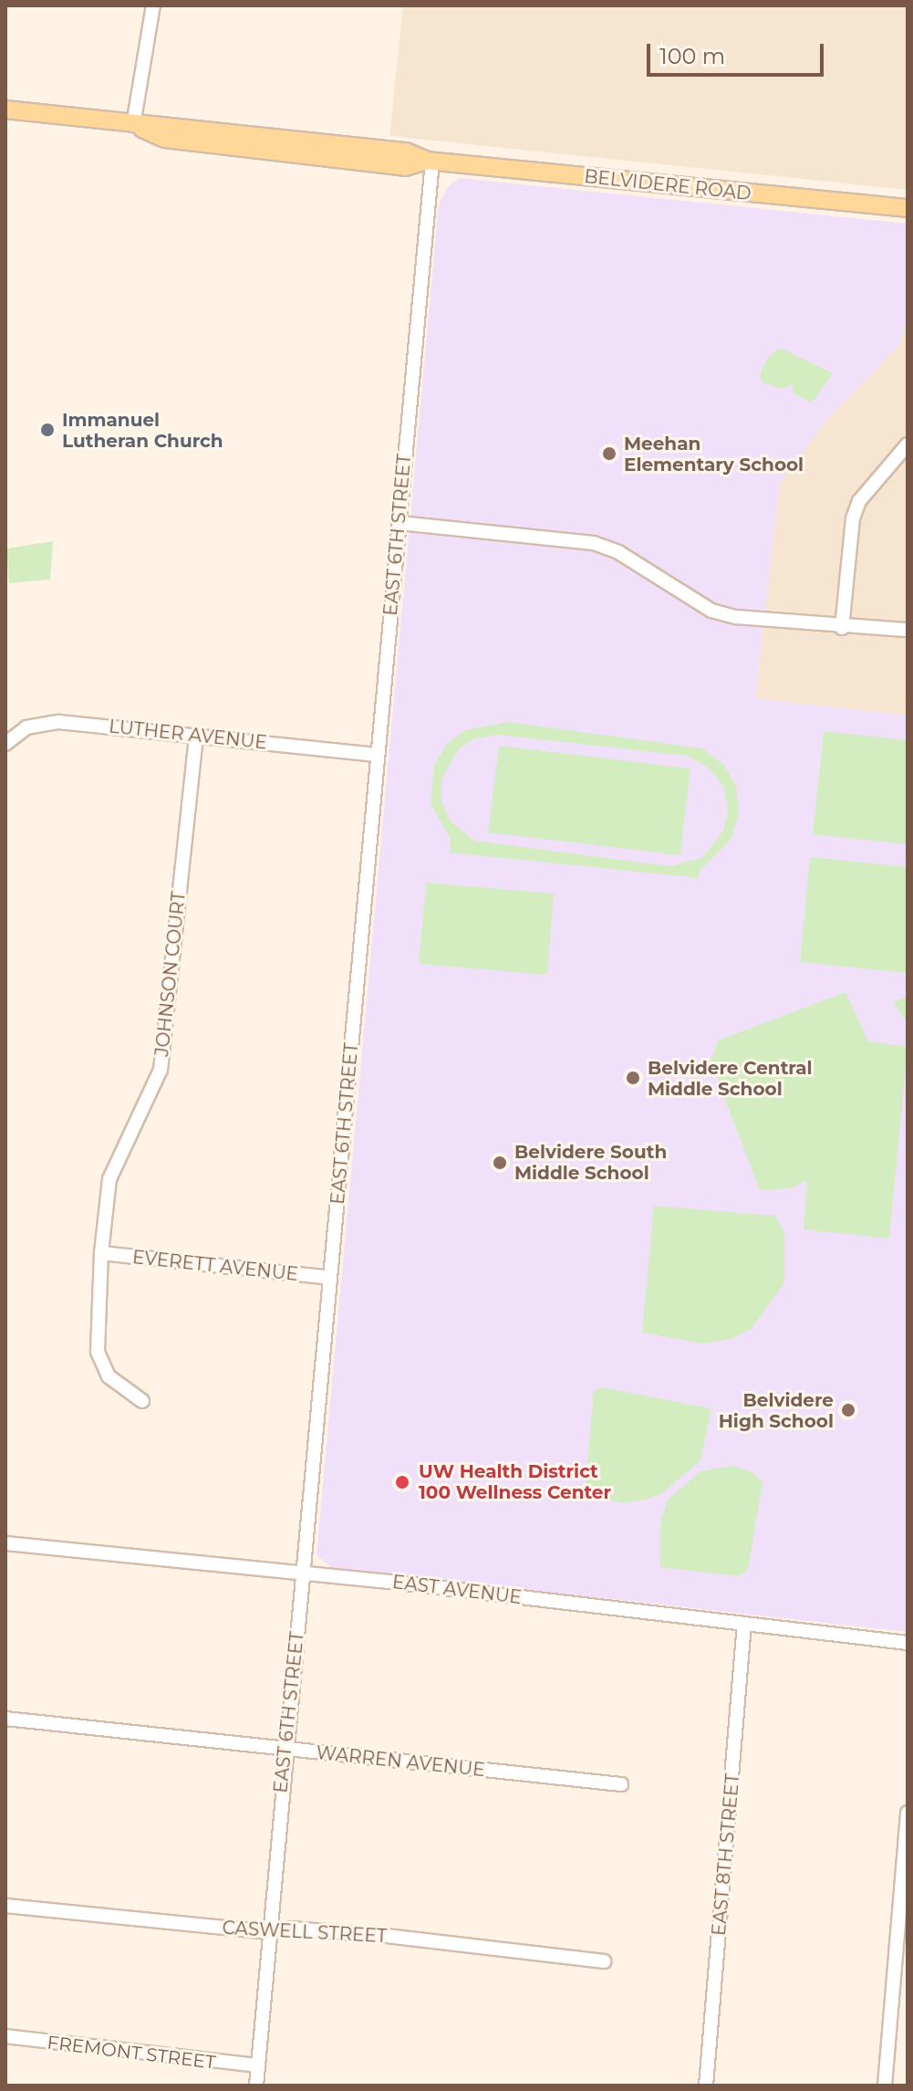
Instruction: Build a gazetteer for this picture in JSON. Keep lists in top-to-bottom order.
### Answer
{
  "streets": {
    "main road": ["BELVIDERE ROAD"],
    "street": [
      "EAST 6TH STREET",
      "LUTHER AVENUE",
      "JOHNSON COURT",
      "EVERETT AVENUE",
      "EAST AVENUE",
      "WARREN AVENUE",
      "EAST 8TH STREET",
      "CASWELL STREET",
      "FREMONT STREET"
    ]
  },
  "crossings": [
    ["BELVIDERE ROAD", "EAST 6TH STREET"],
    ["EAST 6TH STREET", "LUTHER AVENUE"],
    ["EAST 6TH STREET", "EVERETT AVENUE"],
    ["EAST 6TH STREET", "EAST AVENUE"],
    ["EAST 6TH STREET", "WARREN AVENUE"],
    ["EAST 6TH STREET", "CASWELL STREET"],
    ["EAST 6TH STREET", "FREMONT STREET"],
    ["LUTHER AVENUE", "JOHNSON COURT"],
    ["JOHNSON COURT", "EVERETT AVENUE"],
    ["EAST AVENUE", "EAST 8TH STREET"]
  ],
  "places": [
    "Immanuel Lutheran Church",
    "Meehan Elementary School",
    "Belvidere Central Middle School",
    "Belvidere South Middle School",
    "Belvidere High School",
    "UW Health District 100 Wellness Center"
  ],
  "scale_bar": "100 m"
}
